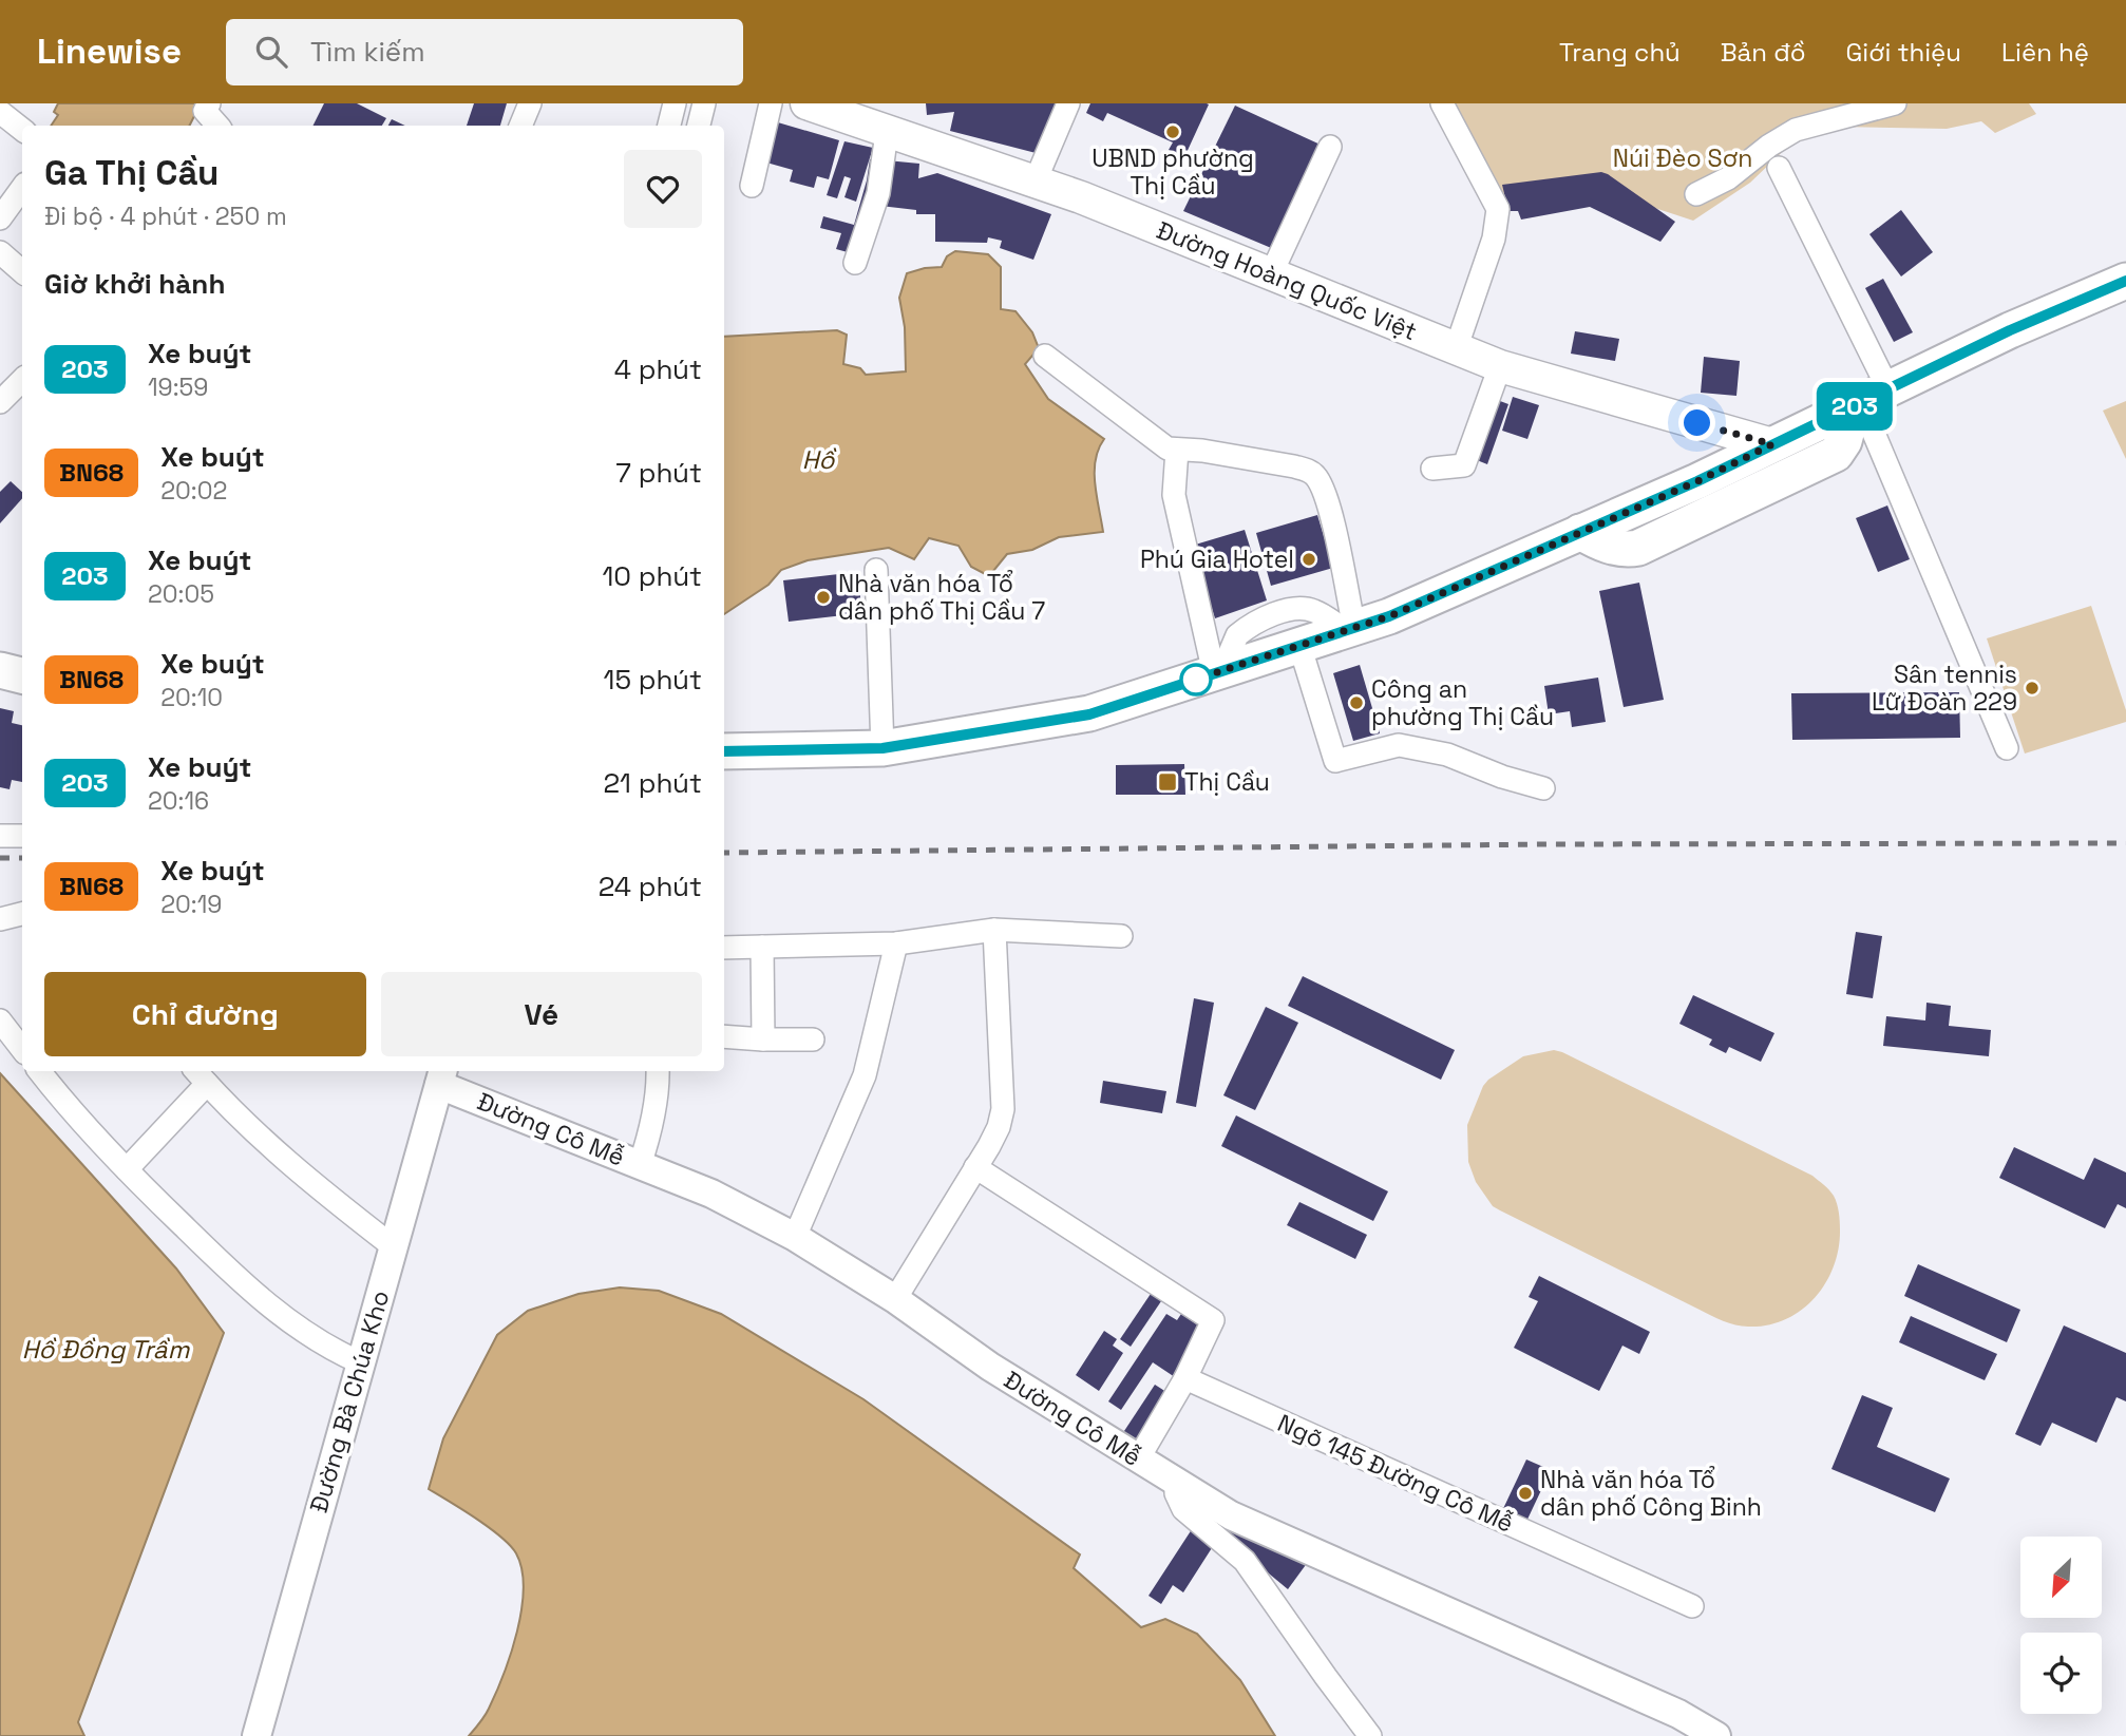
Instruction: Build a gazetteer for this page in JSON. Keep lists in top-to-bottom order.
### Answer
{
  "streets": {
    "main road": ["Đường Hoàng Quốc Việt"],
    "street": ["Đường Cô Mễ", "Đường Bà Chúa Kho", "Ngõ 145 Đường Cô Mễ"]
  },
  "crossings": [
    ["Đường Cô Mễ", "Đường Bà Chúa Kho"]
  ],
  "water": ["Hồ", "Hồ Đồng Trầm"],
  "parks": ["Núi Đèo Sơn"],
  "places": {
    "other": [
      "UBND phường Thị Cầu",
      "Phú Gia Hotel",
      "Nhà văn hóa Tổ dân phố Thị Cầu 7",
      "Sân tennis Lữ Đoàn 229",
      "Công an phường Thị Cầu",
      "Nhà văn hóa Tổ dân phố Công Binh"
    ],
    "transit": ["Thị Cầu"]
  },
  "lines": ["bus line 203"],
  "north": "bottom left",
  "page": {
    "header": "Linewise",
    "search": "Tìm kiếm",
    "nav": [
      "Trang chủ",
      "Bản đồ",
      "Giới thiệu",
      "Liên hệ"
    ],
    "on_map": "203",
    "heading": [
      ["Ga Thị Cầu", "Đi bộ · 4 phút · 250 m"],
      "Giờ khởi hành"
    ],
    "list": [
      {
        "mark": "203",
        "name": "Xe buýt",
        "note": "19:59",
        "value": "4 phút"
      },
      {
        "mark": "BN68",
        "name": "Xe buýt",
        "note": "20:02",
        "value": "7 phút"
      },
      {
        "mark": "203",
        "name": "Xe buýt",
        "note": "20:05",
        "value": "10 phút"
      },
      {
        "mark": "BN68",
        "name": "Xe buýt",
        "note": "20:10",
        "value": "15 phút"
      },
      {
        "mark": "203",
        "name": "Xe buýt",
        "note": "20:16",
        "value": "21 phút"
      },
      {
        "mark": "BN68",
        "name": "Xe buýt",
        "note": "20:19",
        "value": "24 phút"
      }
    ],
    "buttons": ["Chỉ đường", "Vé"]
  }
}
